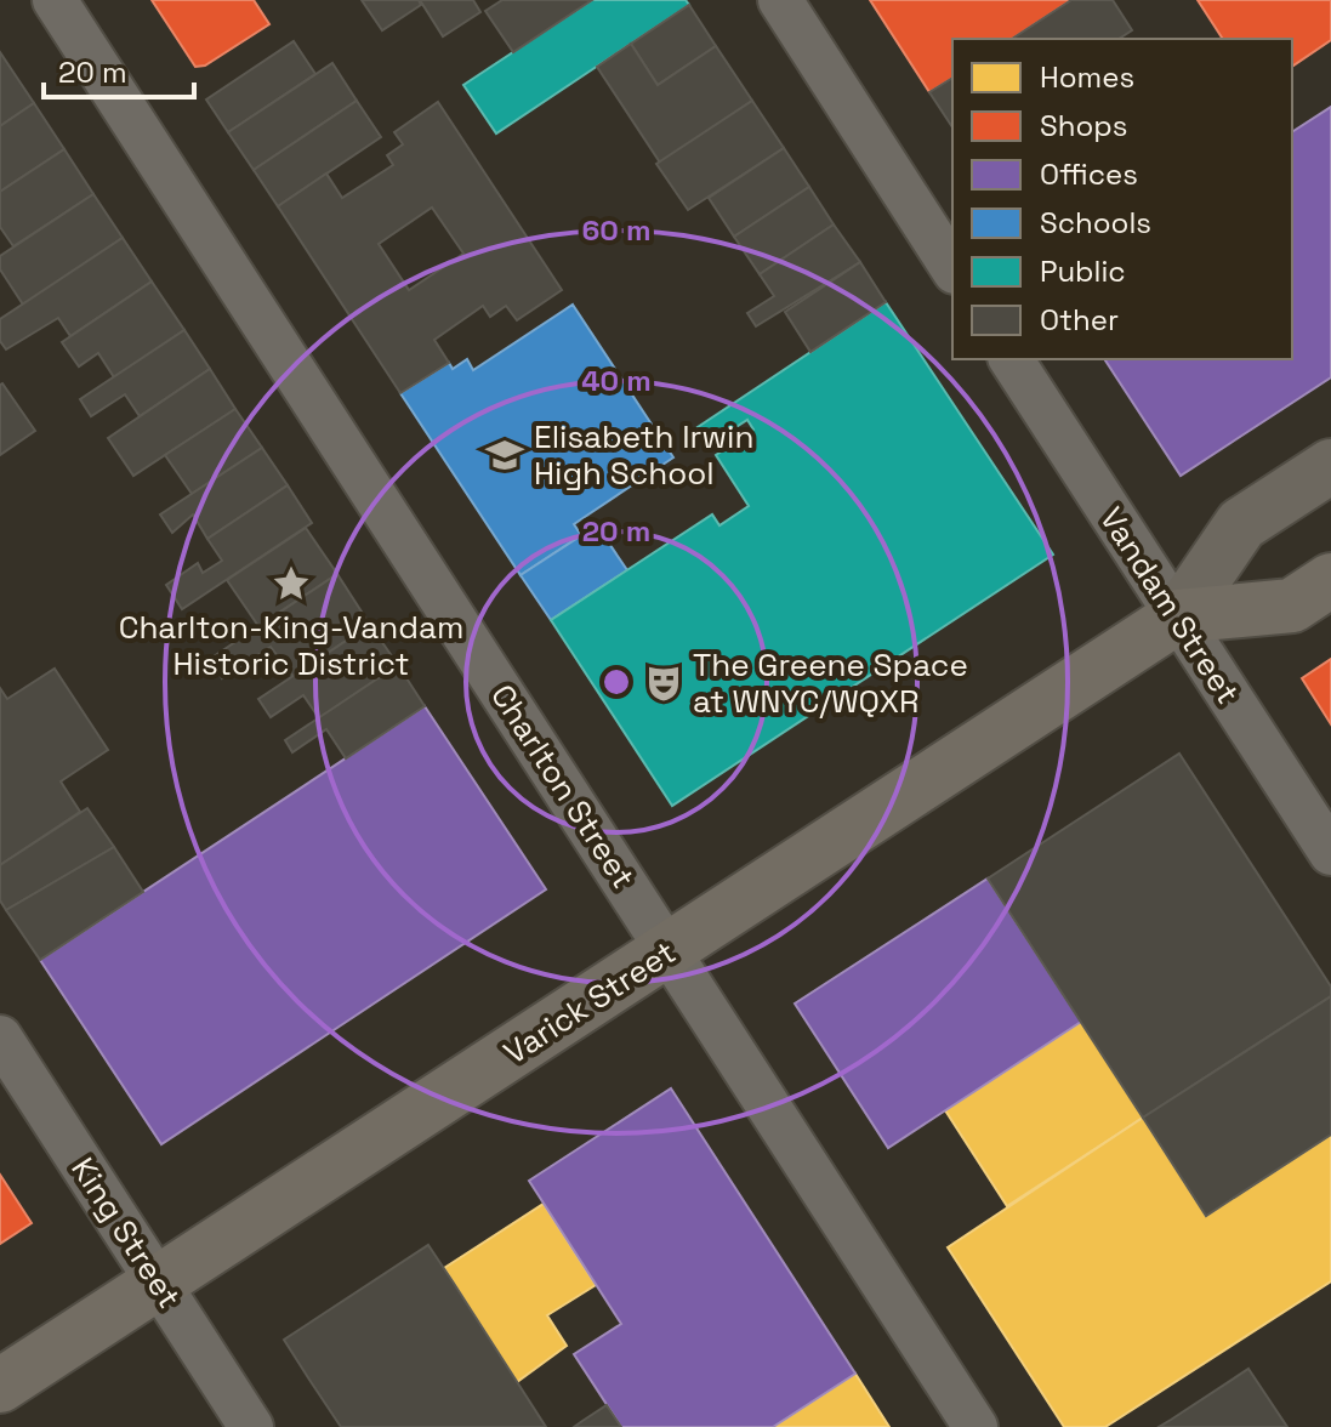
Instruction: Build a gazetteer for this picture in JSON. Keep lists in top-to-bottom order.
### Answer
{
  "streets": {
    "main road": ["Varick Street"],
    "street": ["Vandam Street", "Charlton Street", "King Street"]
  },
  "crossings": [
    ["Vandam Street", "Varick Street"],
    ["Charlton Street", "Varick Street"],
    ["Varick Street", "King Street"]
  ],
  "places": {
    "school or university": ["Elisabeth Irwin High School"],
    "place": ["Charlton-King-Vandam Historic District"],
    "theatre": ["The Greene Space at WNYC/WQXR"]
  },
  "legend": [
    "Homes",
    "Shops",
    "Offices",
    "Schools",
    "Public",
    "Other"
  ],
  "scale_bar": "20 m",
  "rings": ["60 m", "40 m", "20 m"]
}
